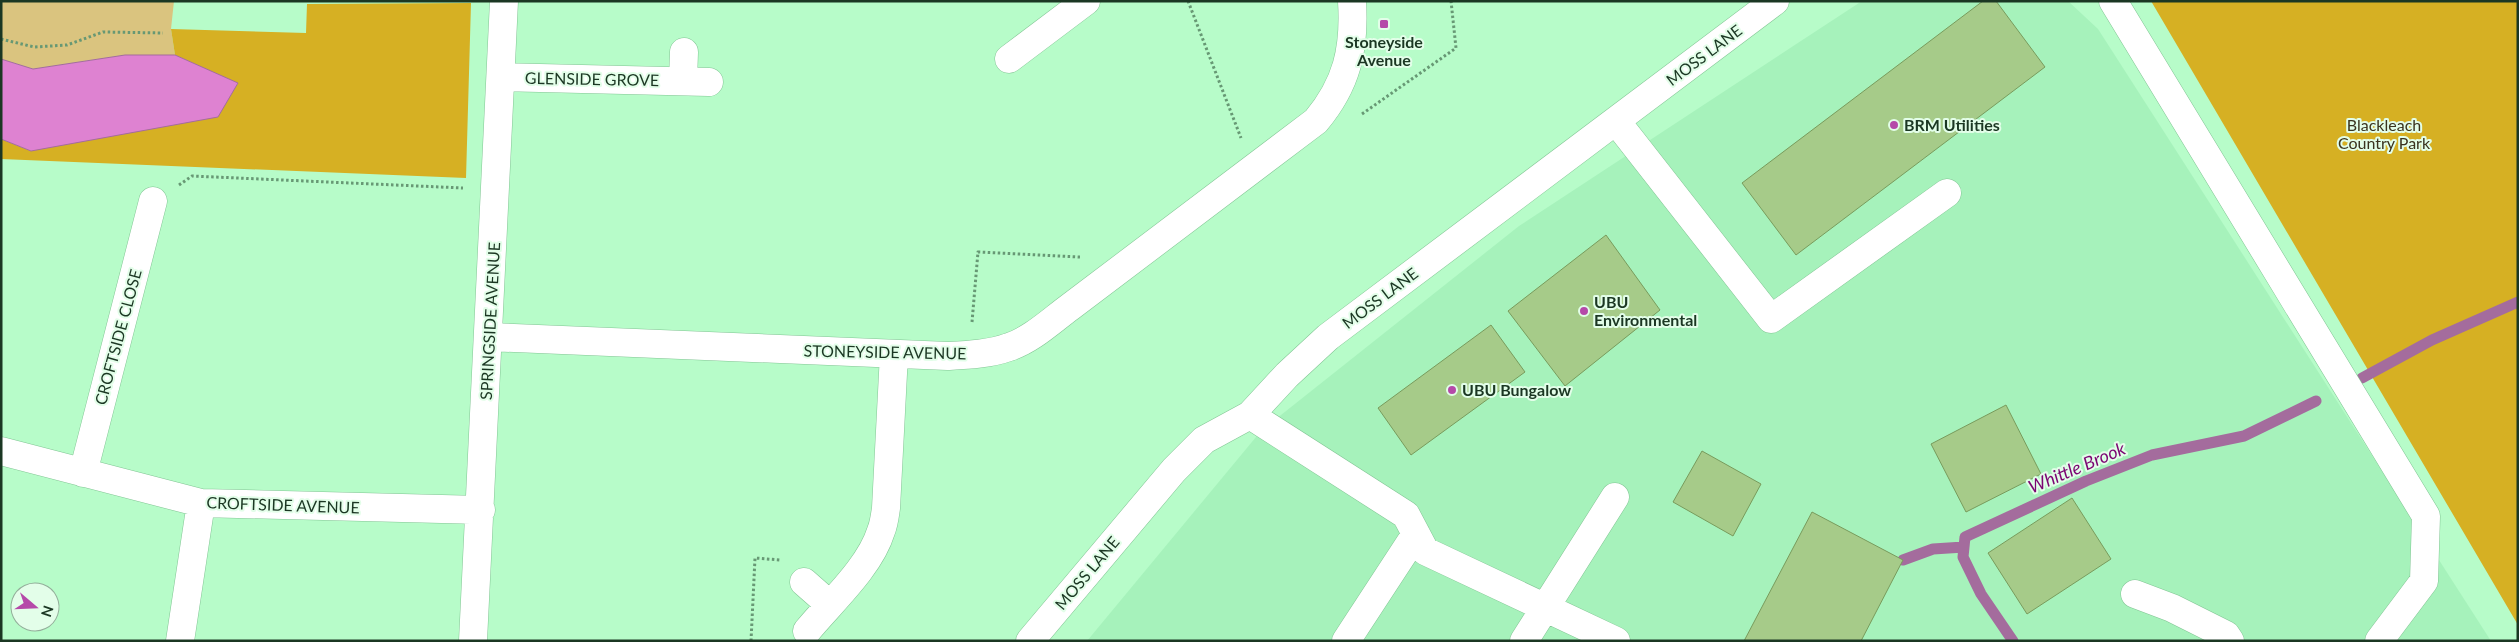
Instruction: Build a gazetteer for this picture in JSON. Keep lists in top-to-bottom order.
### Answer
{
  "streets": {
    "street": [
      "MOSS LANE",
      "GLENSIDE GROVE",
      "SPRINGSIDE AVENUE",
      "CROFTSIDE CLOSE",
      "STONEYSIDE AVENUE",
      "CROFTSIDE AVENUE"
    ]
  },
  "crossings": [
    ["GLENSIDE GROVE", "SPRINGSIDE AVENUE"],
    ["SPRINGSIDE AVENUE", "STONEYSIDE AVENUE"],
    ["SPRINGSIDE AVENUE", "CROFTSIDE AVENUE"],
    ["CROFTSIDE CLOSE", "CROFTSIDE AVENUE"]
  ],
  "water": ["Whittle Brook"],
  "parks": ["Blackleach Country Park"],
  "places": {
    "transit": ["Stoneyside Avenue"],
    "other": ["BRM Utilities", "UBU Environmental", "UBU Bungalow"]
  },
  "north": "right"
}
